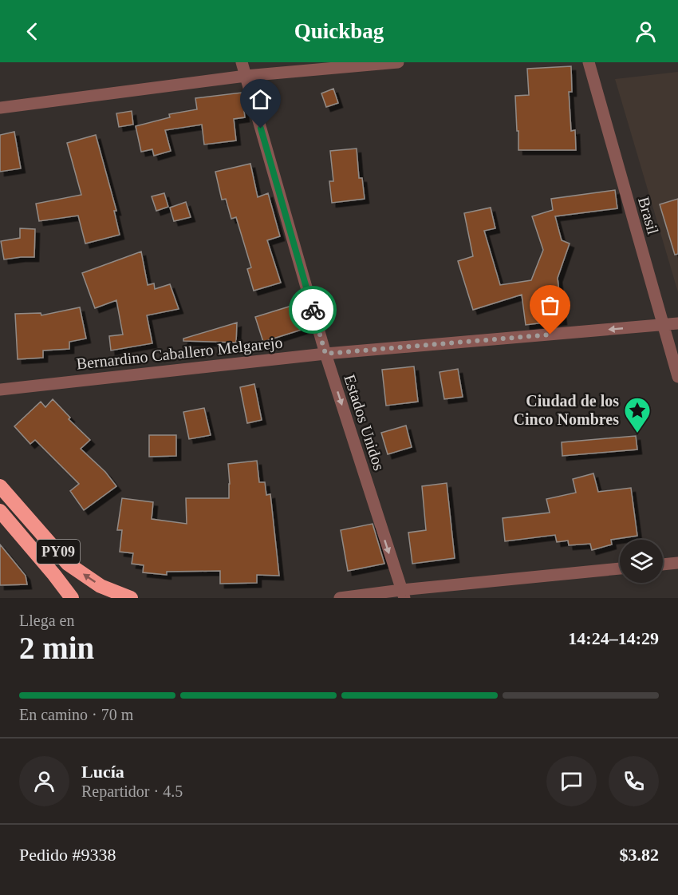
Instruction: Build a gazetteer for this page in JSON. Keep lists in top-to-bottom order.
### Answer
{
  "streets": {
    "highway": ["PY09"],
    "street": ["Brasil", "Bernardino Caballero Melgarejo", "Estados Unidos"]
  },
  "crossings": [
    ["Brasil", "Bernardino Caballero Melgarejo"],
    ["Bernardino Caballero Melgarejo", "Estados Unidos"]
  ],
  "one_way": ["Bernardino Caballero Melgarejo", "Estados Unidos"],
  "places": {
    "place": ["Ciudad de los Cinco Nombres"]
  },
  "page": {
    "header": "Quickbag",
    "heading": ["2 min", "Llega en", "14:24–14:29"],
    "panel": [
      "Lucía",
      "Repartidor · 4.5",
      "Pedido #9338",
      "$3.82"
    ],
    "bar": "En camino · 70 m"
  }
}
